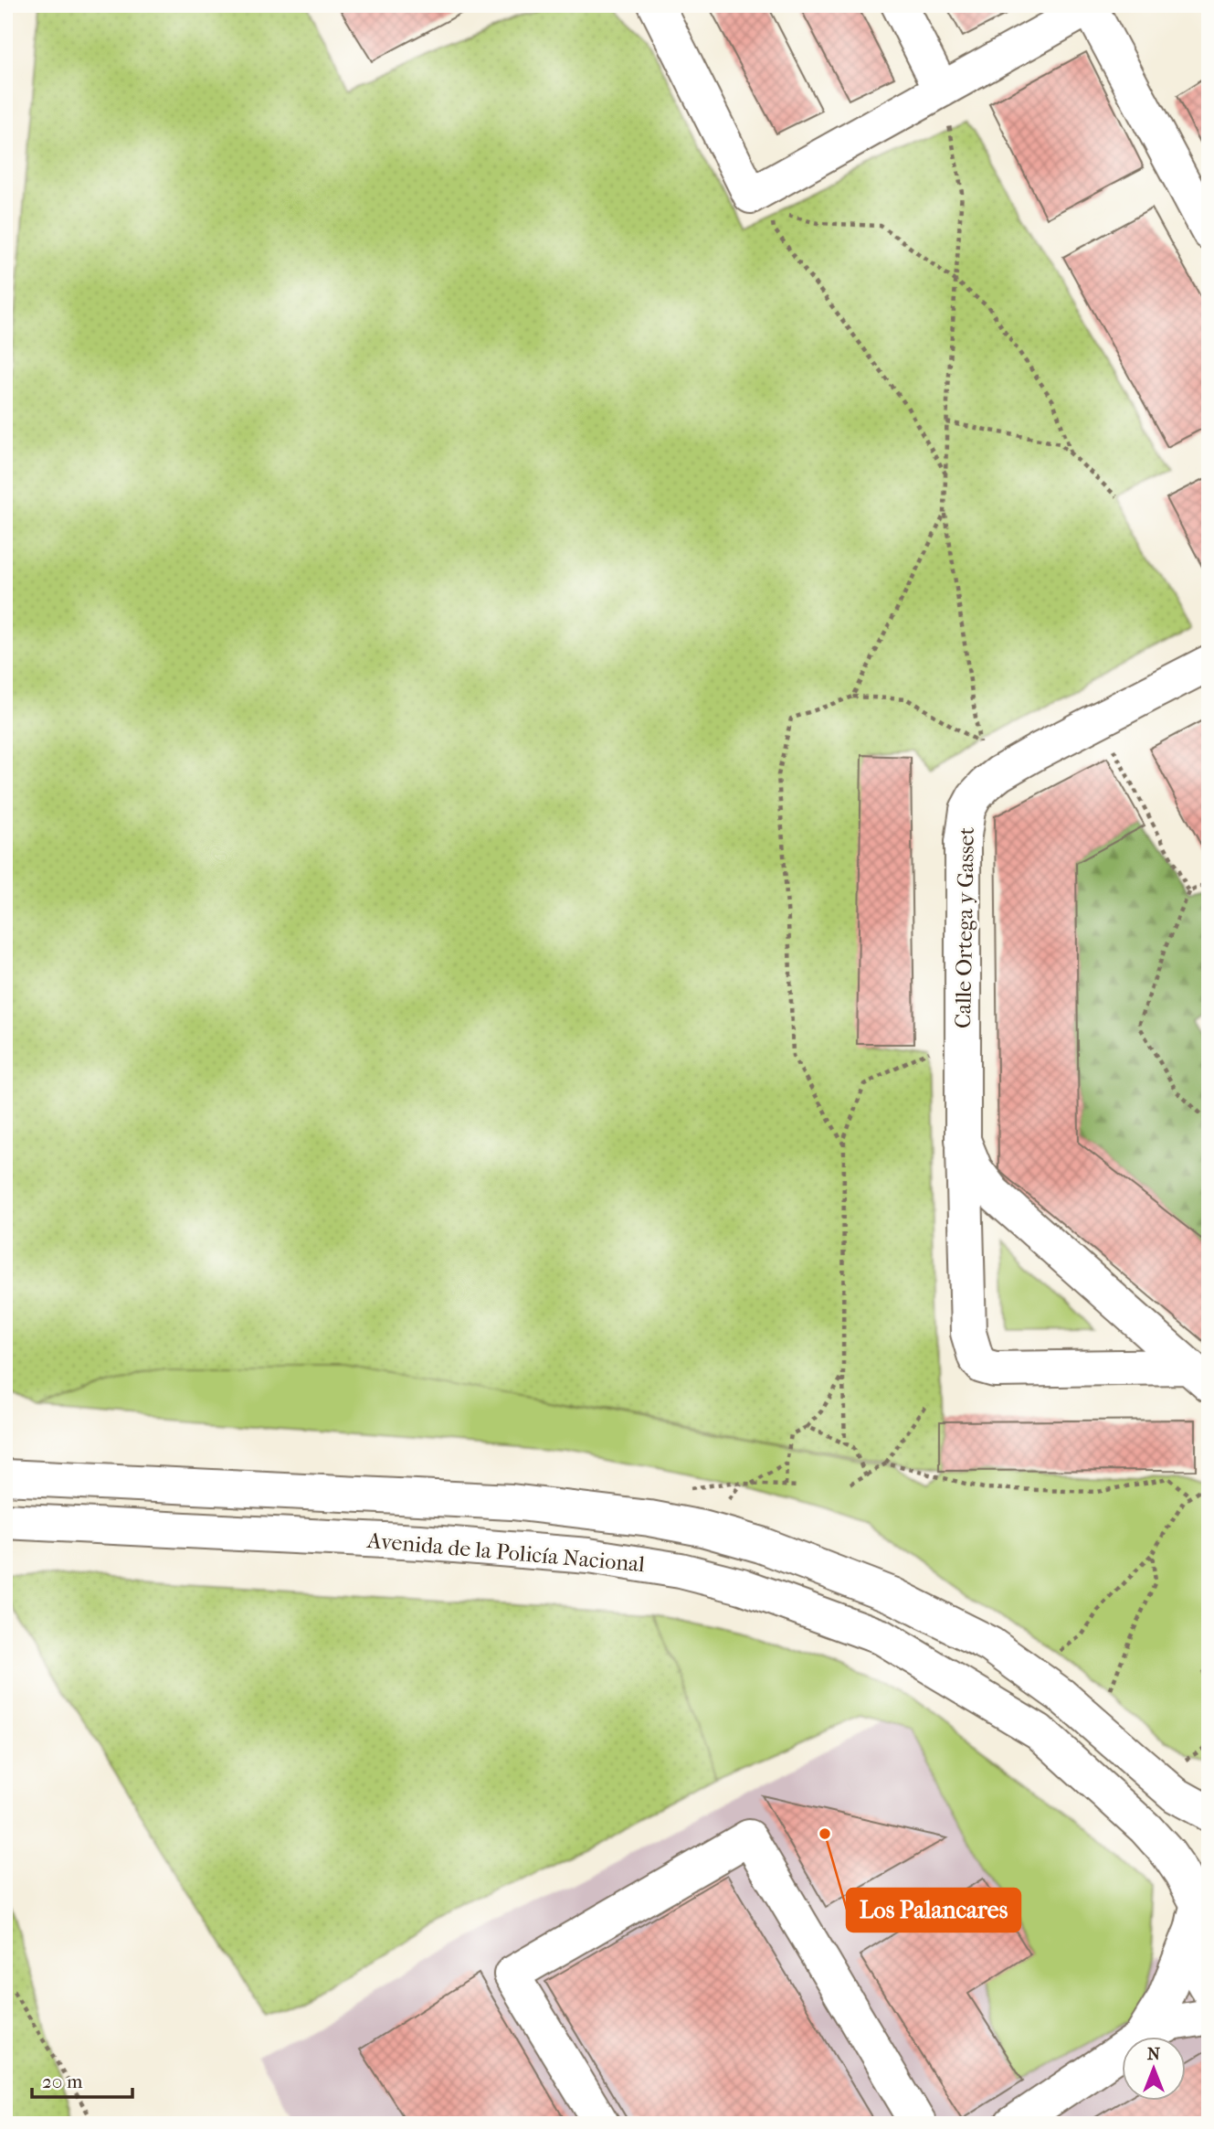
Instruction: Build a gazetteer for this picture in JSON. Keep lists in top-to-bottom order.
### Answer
{
  "streets": {
    "street": ["Calle Ortega y Gasset", "Avenida de la Policía Nacional"]
  },
  "places": ["Los Palancares"],
  "scale_bar": "20 m",
  "north": "top"
}
